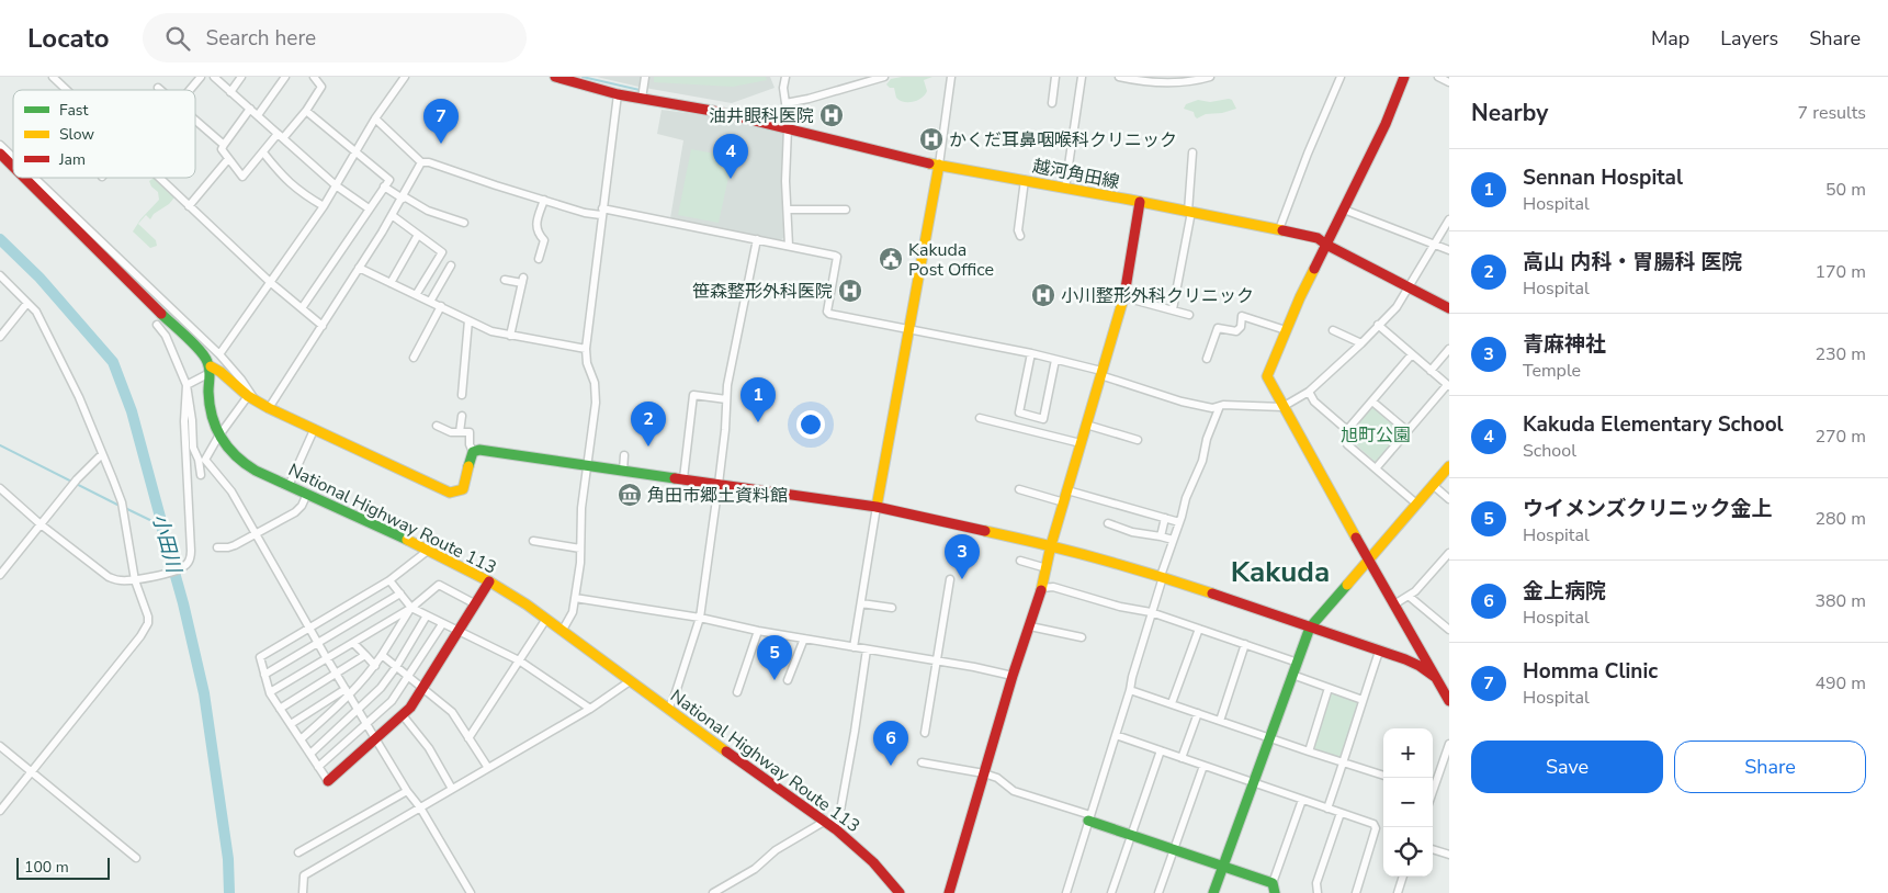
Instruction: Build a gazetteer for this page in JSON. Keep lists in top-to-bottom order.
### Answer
{
  "streets": {
    "main road": ["越河角田線", "National Highway Route 113"]
  },
  "districts": ["Kakuda"],
  "water": ["小田川"],
  "parks": ["旭町公園"],
  "places": {
    "hospital": [
      "油井眼科医院",
      "かくだ耳鼻咽喉科クリニック",
      "笹森整形外科医院",
      "小川整形外科クリニック"
    ],
    "public building": ["Kakuda Post Office"],
    "museum": ["角田市郷土資料館"]
  },
  "legend": ["Fast", "Slow", "Jam"],
  "scale_bar": "100 m",
  "page": {
    "header": "Locato",
    "search": "Search here",
    "nav": ["Map", "Layers", "Share"],
    "heading": ["Nearby", "7 results"],
    "pins": [
      "7",
      "4",
      "1",
      "2",
      "3",
      "5",
      "6"
    ],
    "list": [
      {
        "mark": "1",
        "name": "Sennan Hospital",
        "note": "Hospital",
        "value": "50 m"
      },
      {
        "mark": "2",
        "name": "高山 内科・胃腸科 医院",
        "note": "Hospital",
        "value": "170 m"
      },
      {
        "mark": "3",
        "name": "青麻神社",
        "note": "Temple",
        "value": "230 m"
      },
      {
        "mark": "4",
        "name": "Kakuda Elementary School",
        "note": "School",
        "value": "270 m"
      },
      {
        "mark": "5",
        "name": "ウイメンズクリニック金上",
        "note": "Hospital",
        "value": "280 m"
      },
      {
        "mark": "6",
        "name": "金上病院",
        "note": "Hospital",
        "value": "380 m"
      },
      {
        "mark": "7",
        "name": "Homma Clinic",
        "note": "Hospital",
        "value": "490 m"
      }
    ],
    "buttons": ["Save", "Share"],
    "map_buttons": ["+", "−"],
    "scale": "100 m"
  }
}
